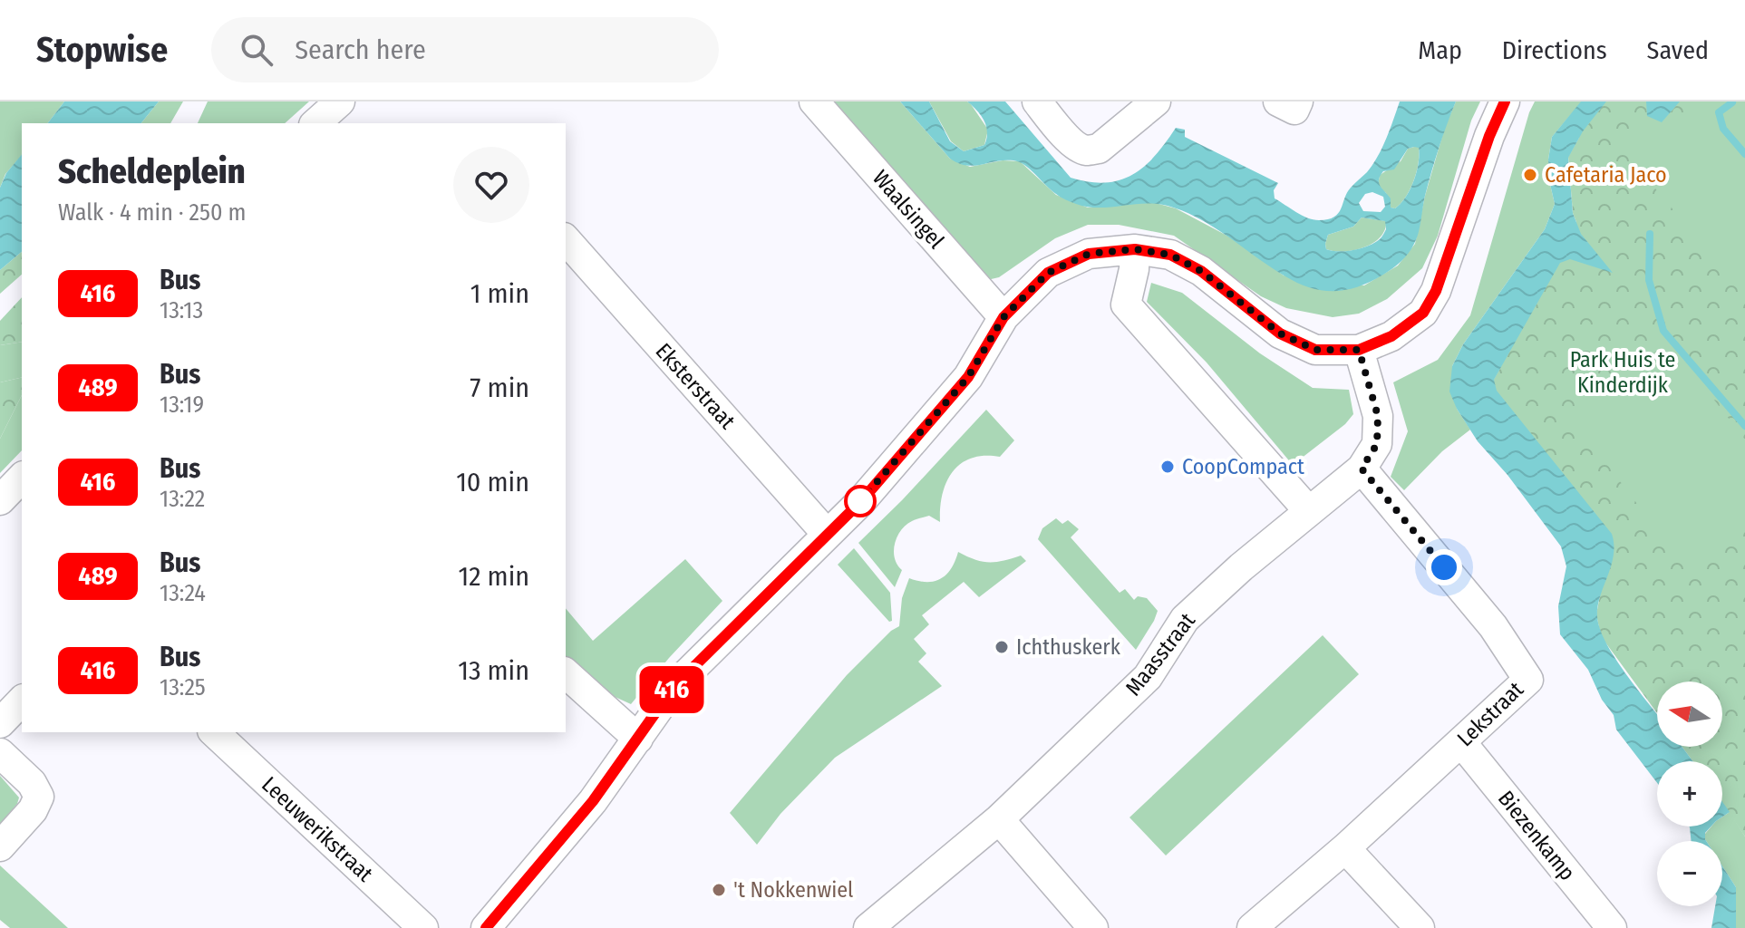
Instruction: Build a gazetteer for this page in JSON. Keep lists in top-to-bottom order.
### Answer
{
  "streets": {
    "street": [
      "Waalsingel",
      "Eksterstraat",
      "Maasstraat",
      "Lekstraat",
      "Leeuwerikstraat",
      "Biezenkamp"
    ]
  },
  "crossings": [
    ["Maasstraat", "Lekstraat"],
    ["Lekstraat", "Biezenkamp"]
  ],
  "parks": ["Park Huis te Kinderdijk"],
  "places": [
    "Cafetaria Jaco",
    "CoopCompact",
    "Ichthuskerk",
    "'t Nokkenwiel"
  ],
  "lines": ["bus line 416"],
  "north": "left",
  "page": {
    "header": "Stopwise",
    "search": "Search here",
    "nav": ["Map", "Directions", "Saved"],
    "on_map": "416",
    "heading": ["Scheldeplein", "Walk · 4 min · 250 m"],
    "list": [
      {
        "mark": "416",
        "name": "Bus",
        "note": "13:13",
        "value": "1 min"
      },
      {
        "mark": "489",
        "name": "Bus",
        "note": "13:19",
        "value": "7 min"
      },
      {
        "mark": "416",
        "name": "Bus",
        "note": "13:22",
        "value": "10 min"
      },
      {
        "mark": "489",
        "name": "Bus",
        "note": "13:24",
        "value": "12 min"
      },
      {
        "mark": "416",
        "name": "Bus",
        "note": "13:25",
        "value": "13 min"
      }
    ],
    "map_buttons": ["+", "−"]
  }
}
